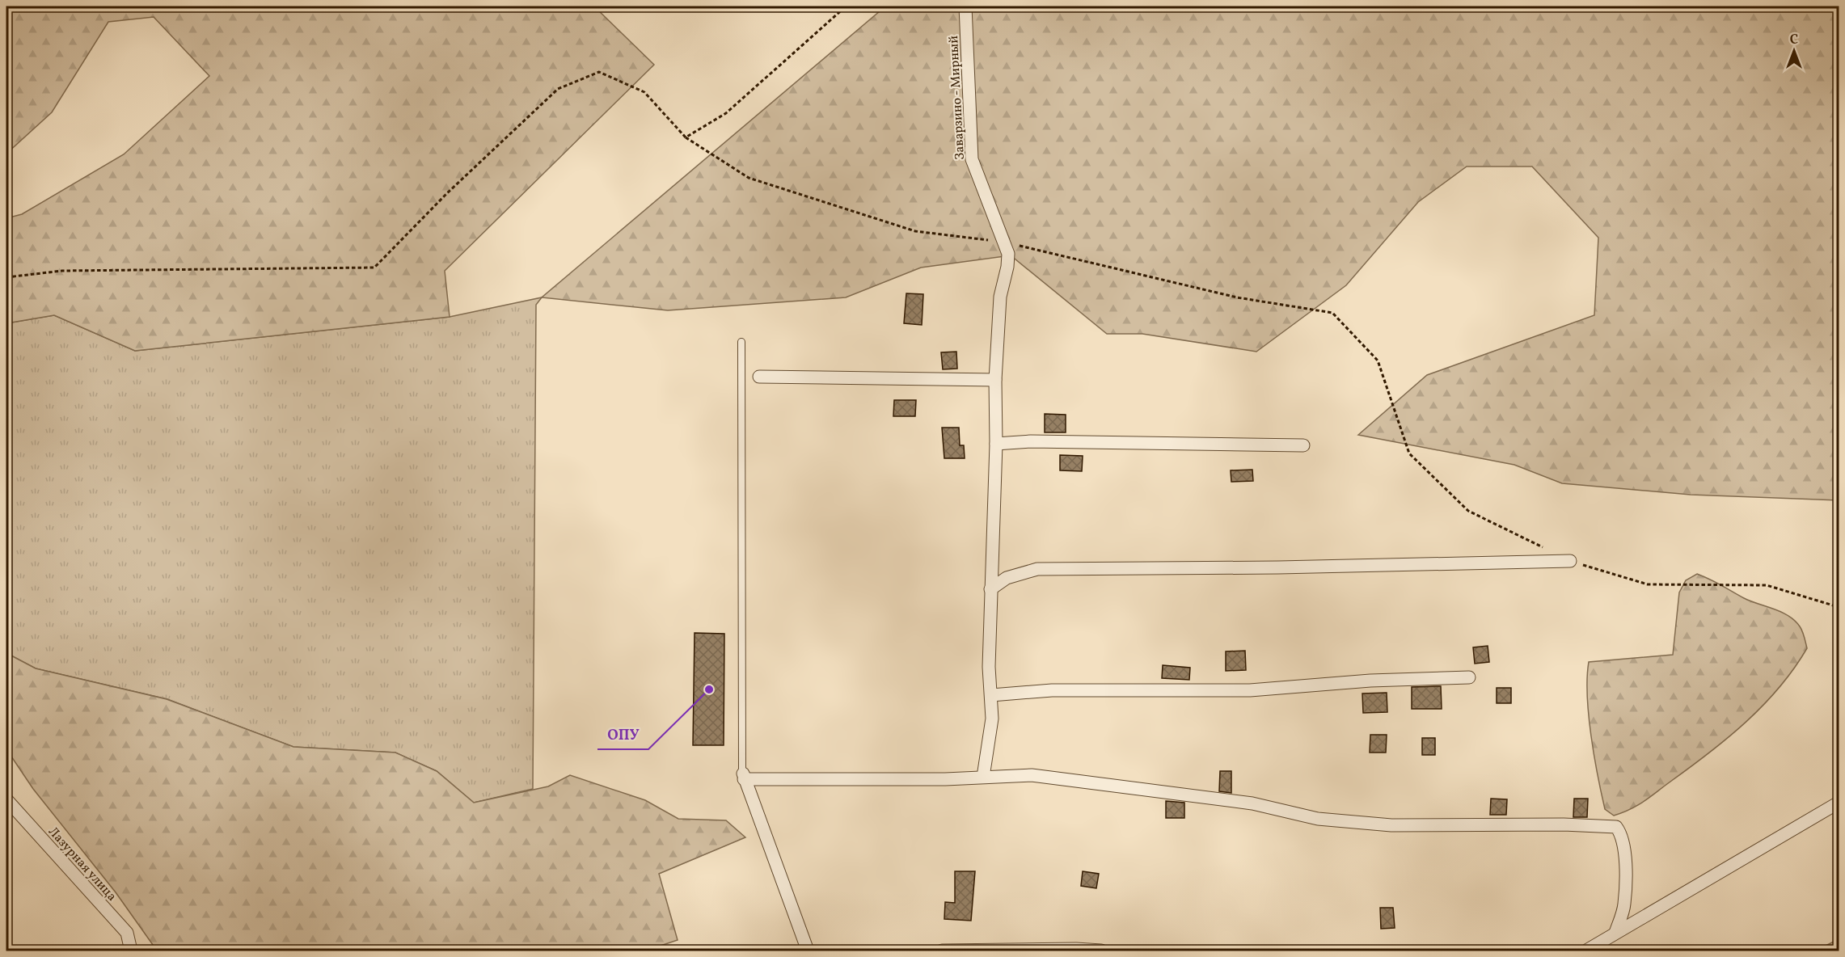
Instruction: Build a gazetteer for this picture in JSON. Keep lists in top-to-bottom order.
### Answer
{
  "streets": {
    "street": ["Заварзино - Мирный", "Лазурная улица"]
  },
  "places": ["ОПУ"],
  "north": "top"
}
